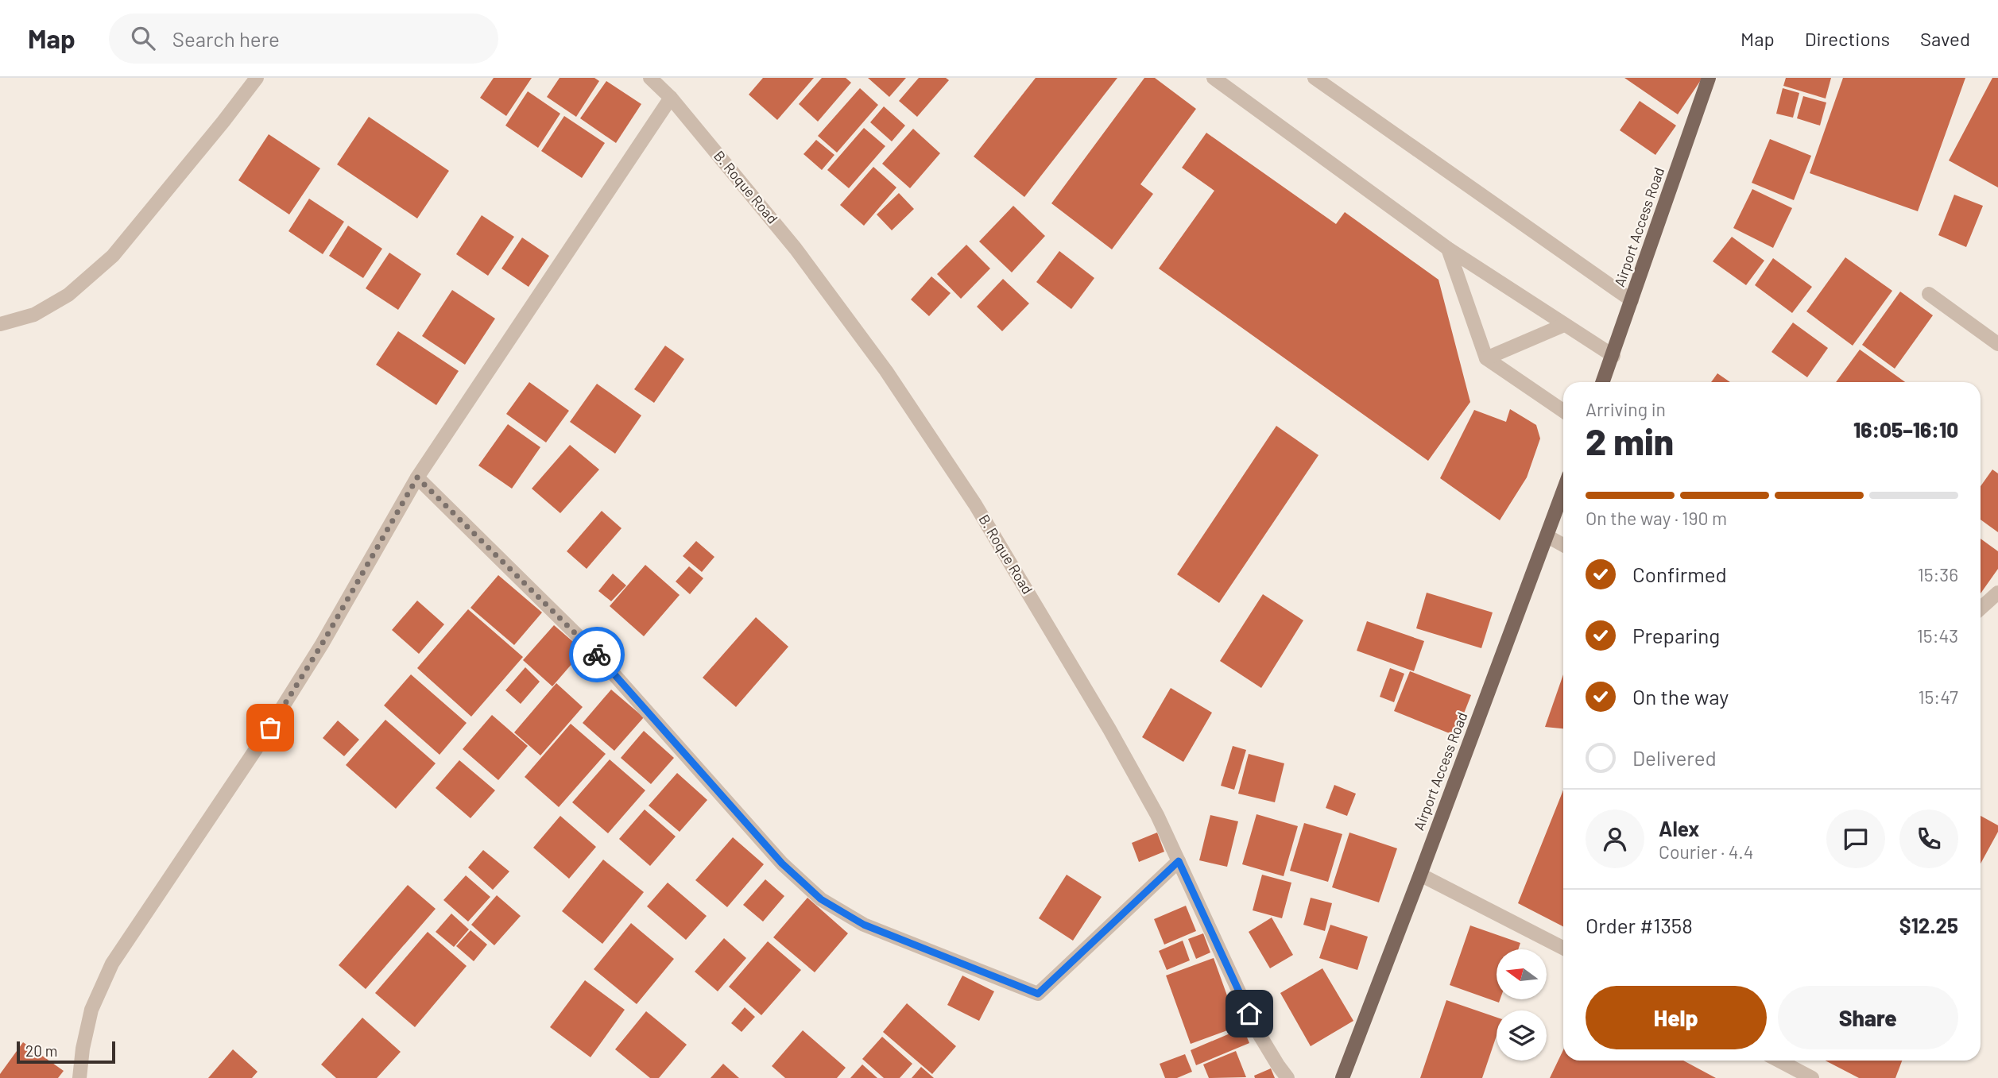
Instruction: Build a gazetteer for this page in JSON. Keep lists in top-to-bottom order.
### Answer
{
  "streets": {
    "main road": ["Airport Access Road"],
    "street": ["B. Roque Road"]
  },
  "scale_bar": "20 m",
  "north": "left",
  "page": {
    "header": "Map",
    "search": "Search here",
    "nav": ["Map", "Directions", "Saved"],
    "heading": ["2 min", "Arriving in", "16:05–16:10"],
    "panel": [
      "Alex",
      "Courier · 4.4",
      "Order #1358",
      "$12.25"
    ],
    "bar": "On the way · 190 m",
    "list": [
      ["Confirmed", "15:36"],
      ["Preparing", "15:43"],
      ["On the way", "15:47"],
      "Delivered"
    ],
    "buttons": ["Help", "Share"],
    "scale": "20 m"
  }
}
